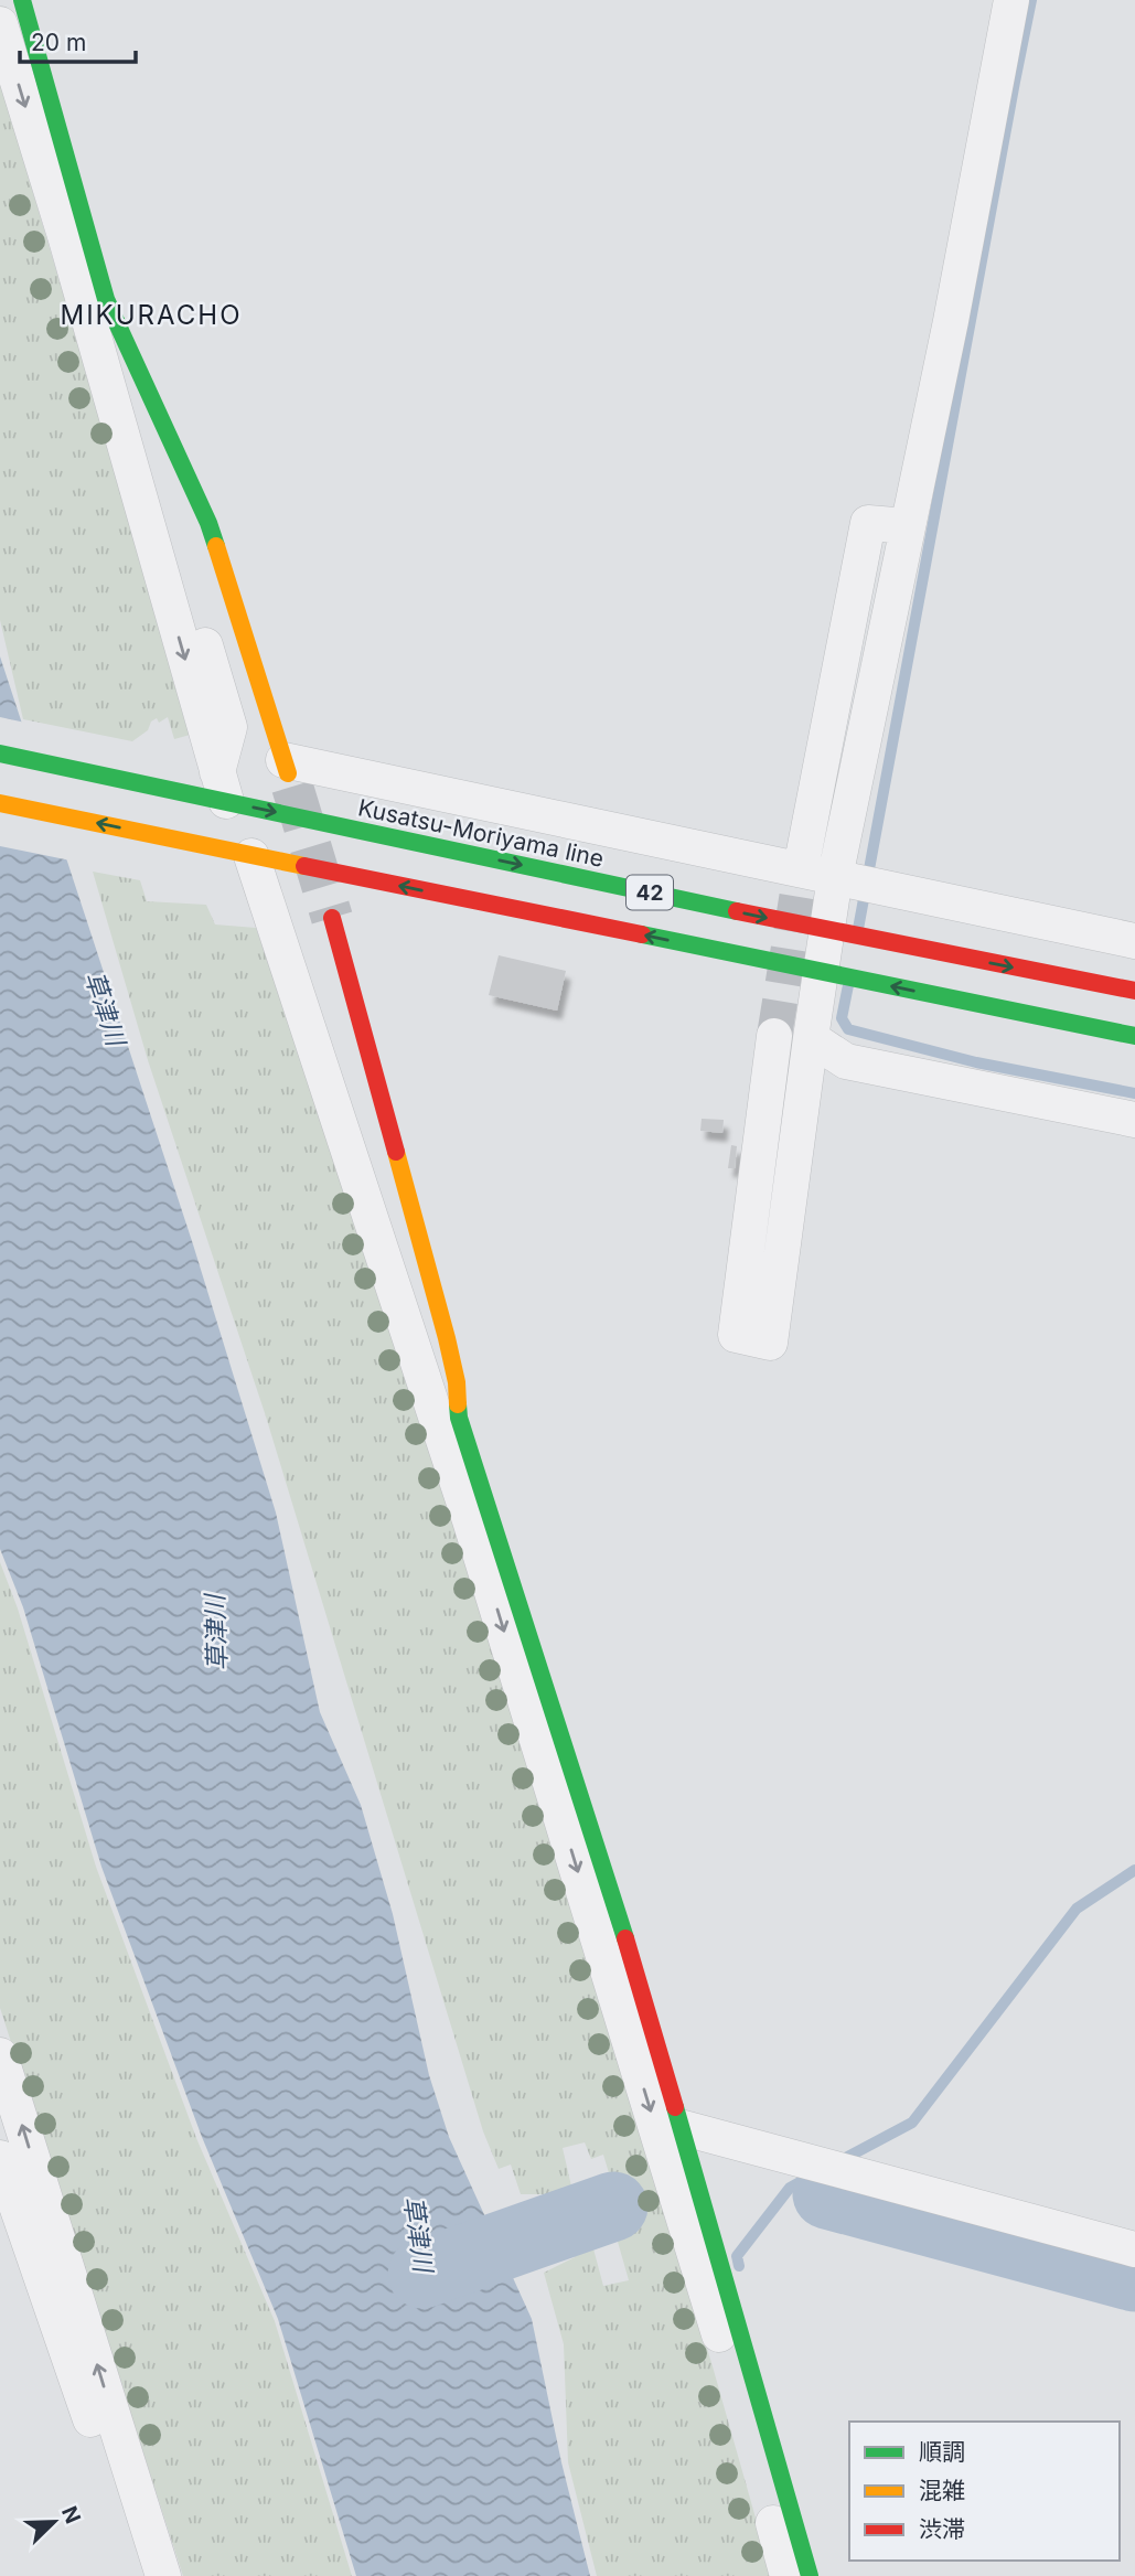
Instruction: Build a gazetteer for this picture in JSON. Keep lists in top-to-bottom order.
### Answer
{
  "streets": {
    "street": ["Kusatsu-Moriyama line", "42"]
  },
  "districts": ["MIKURACHO"],
  "water": ["草津川"],
  "legend": ["順調", "混雑", "渋滞"],
  "scale_bar": "20 m",
  "north": "top right"
}
